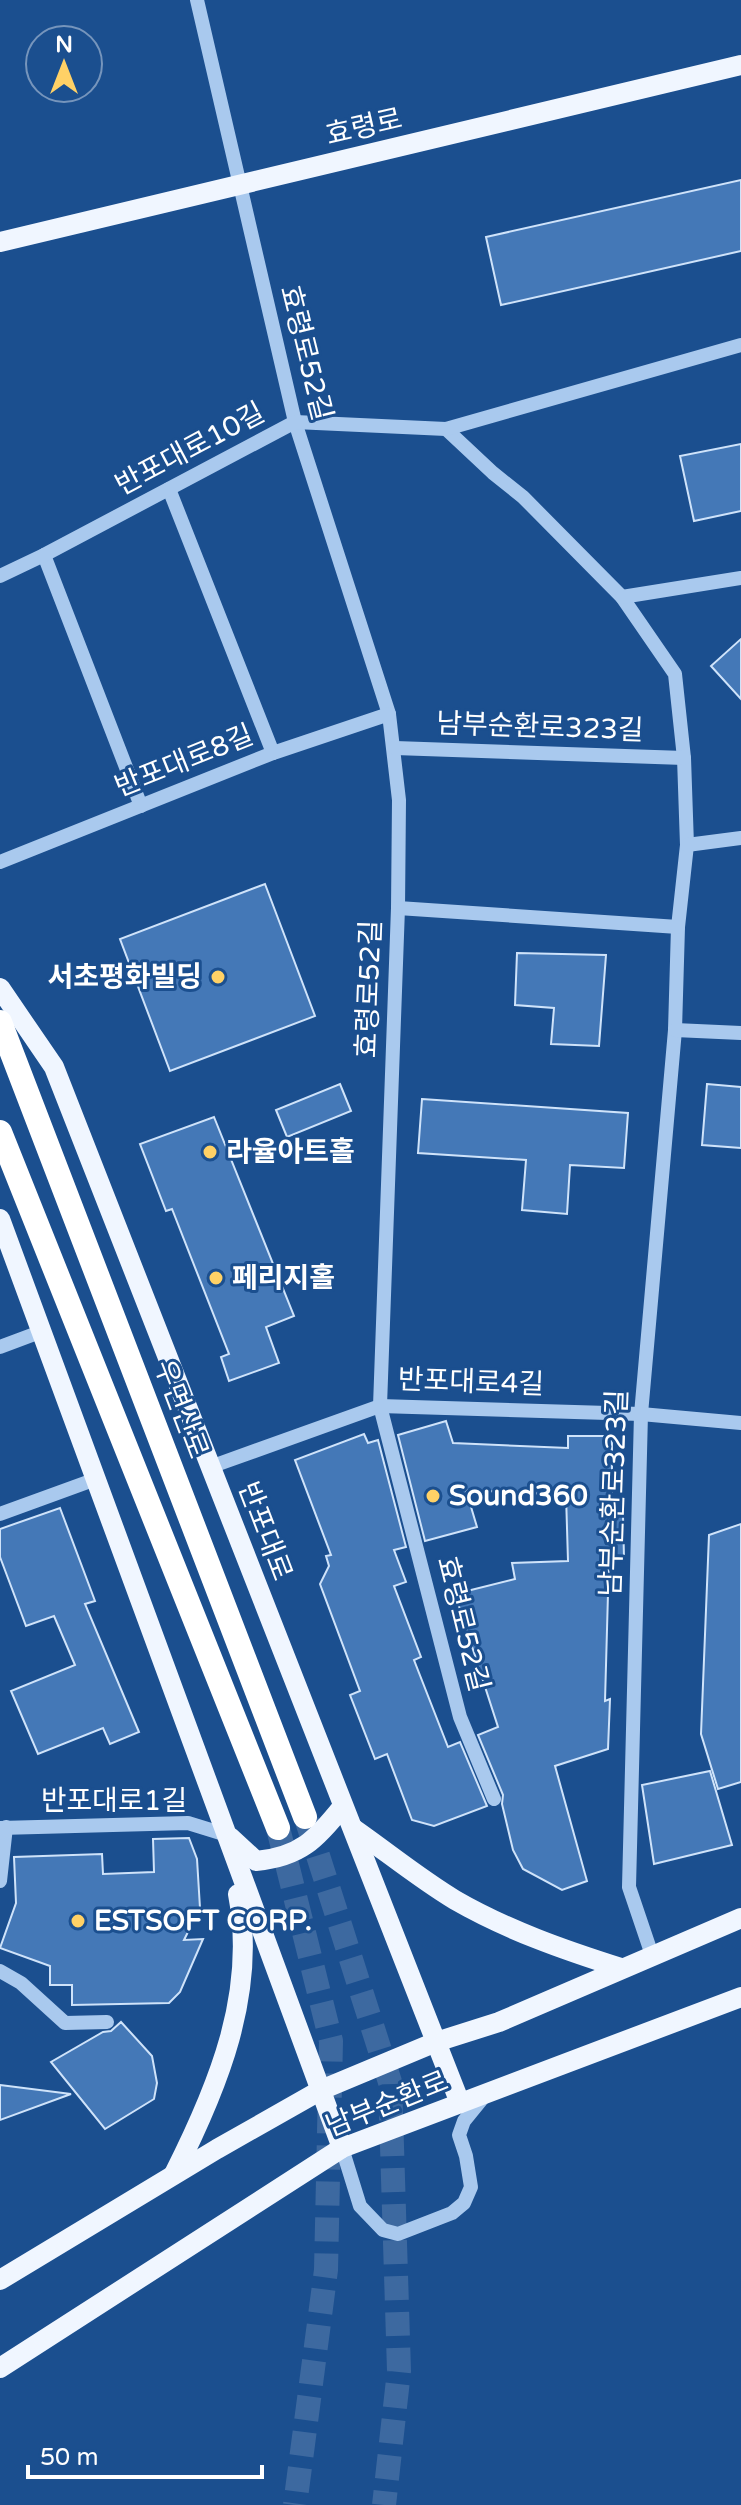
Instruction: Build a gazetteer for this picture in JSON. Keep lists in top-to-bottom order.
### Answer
{
  "streets": {
    "highway": ["우면산로"],
    "main road": ["효령로", "반포대로", "남부순환로"],
    "street": [
      "효령로52길",
      "반포대로10길",
      "남부순환로323길",
      "반포대로8길",
      "반포대로4길",
      "반포대로1길"
    ]
  },
  "crossings": [
    ["효령로", "효령로52길"],
    ["효령로52길", "반포대로10길"],
    ["효령로52길", "남부순환로323길"],
    ["효령로52길", "반포대로8길"],
    ["효령로52길", "반포대로4길"],
    ["반포대로10길", "남부순환로323길"],
    ["남부순환로323길", "반포대로4길"],
    ["남부순환로323길", "남부순환로"],
    ["반포대로4길", "반포대로"],
    ["반포대로", "남부순환로"]
  ],
  "places": [
    "서초평화빌딩",
    "라율아트홀",
    "페리지홀",
    "Sound360",
    "ESTSOFT CORP."
  ],
  "scale_bar": "50 m",
  "north": "top"
}
